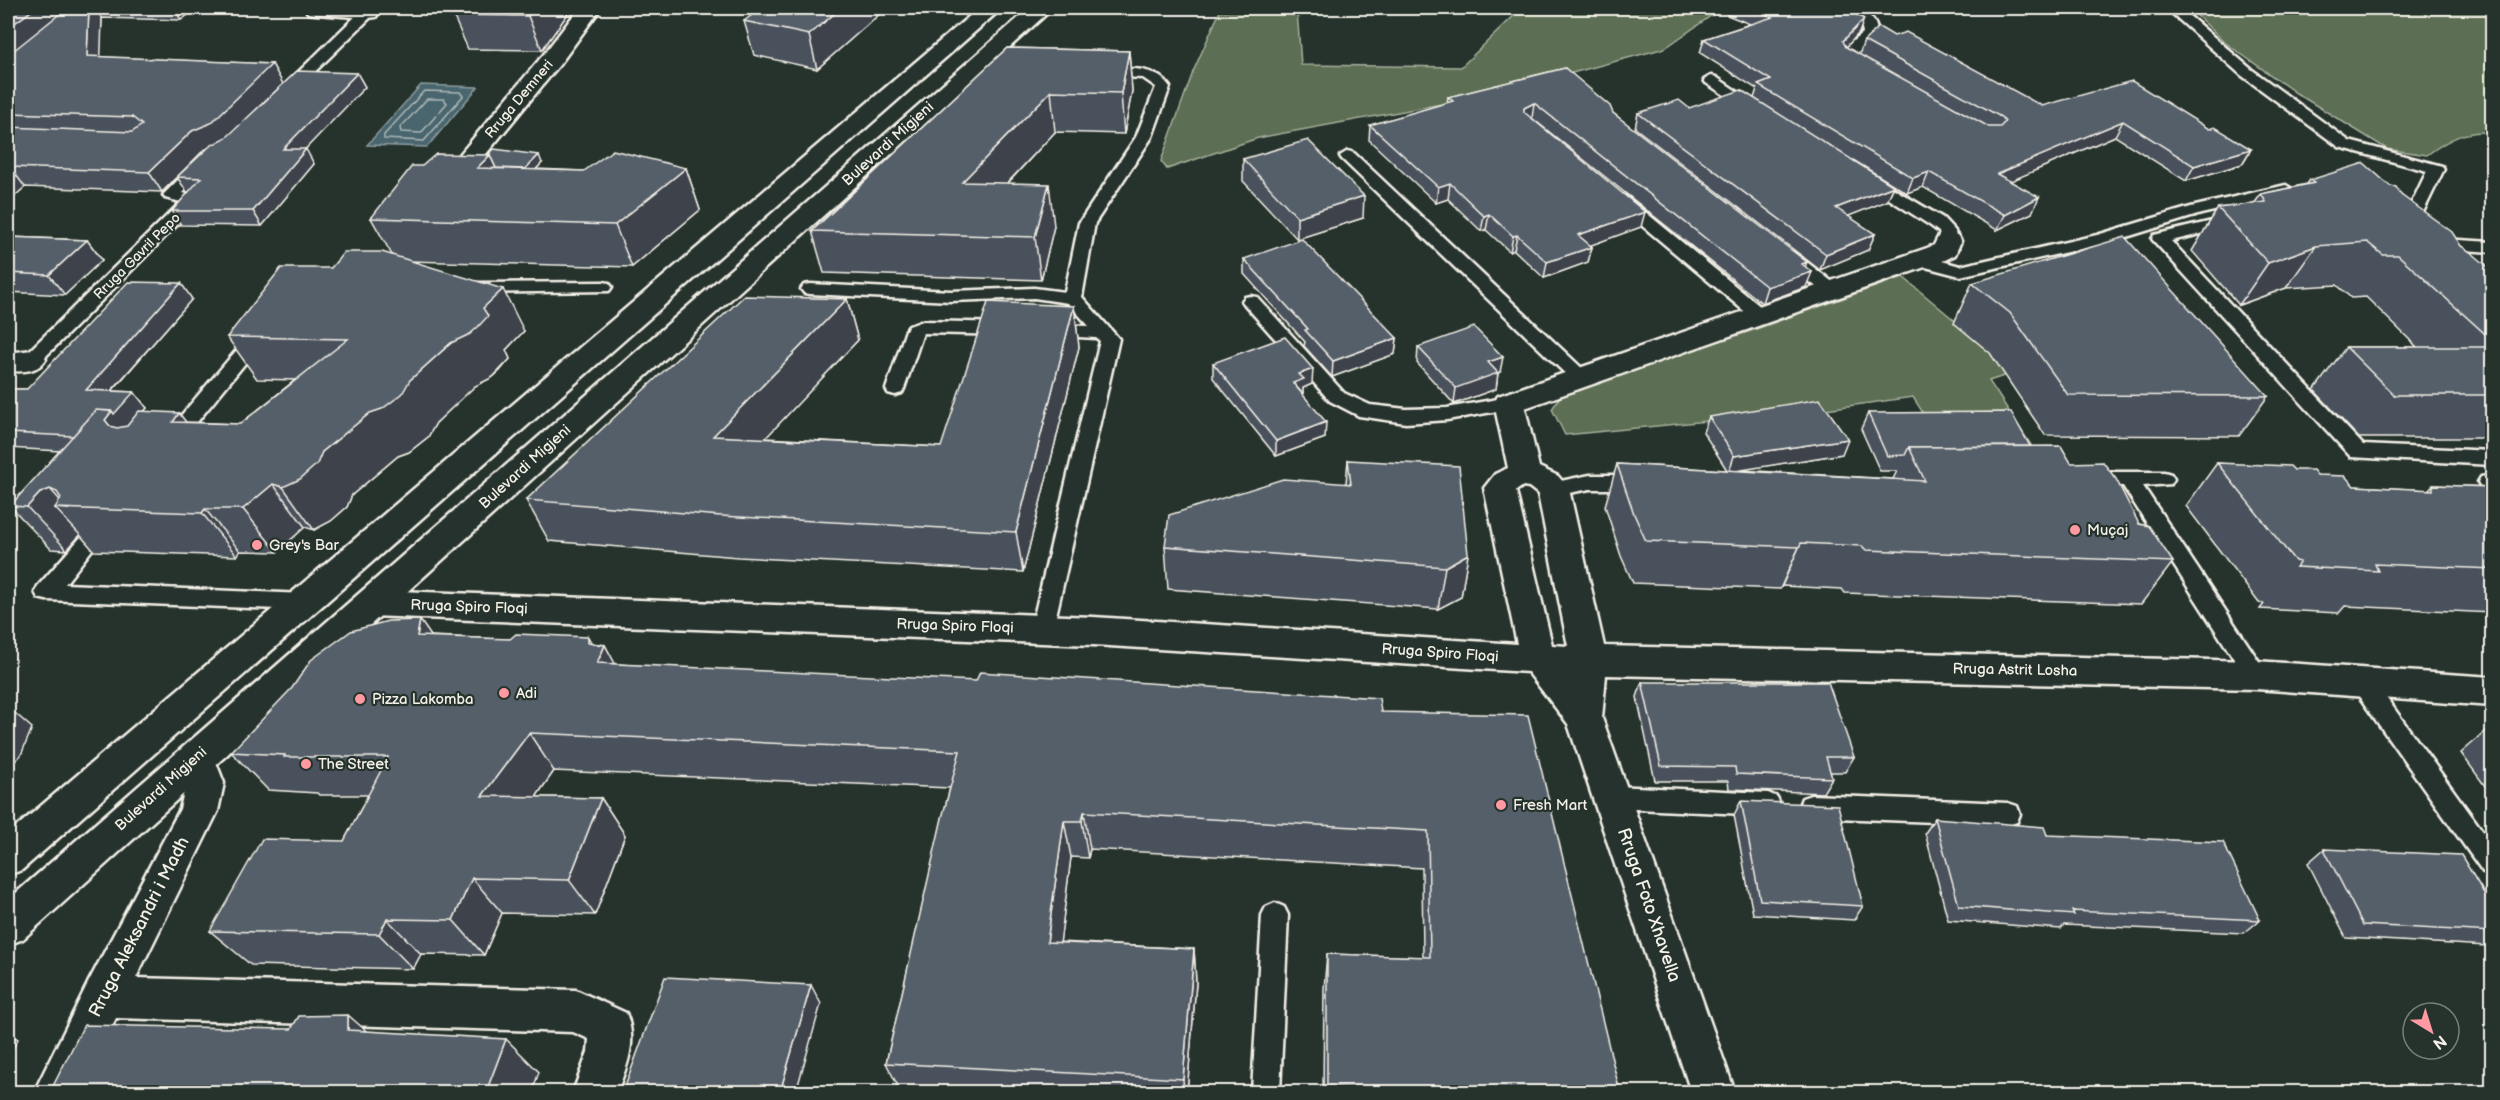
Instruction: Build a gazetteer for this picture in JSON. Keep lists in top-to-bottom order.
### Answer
{
  "streets": {
    "street": [
      "Rruga Demneri",
      "Bulevardi Migjeni",
      "Rruga Spiro Floqi",
      "Rruga Astrit Losha",
      "Rruga Foto Xhavella",
      "Rruga Aleksandri i Madh"
    ],
    "lane": ["Rruga Gavril Pepo"]
  },
  "crossings": [
    ["Bulevardi Migjeni", "Rruga Spiro Floqi"],
    ["Bulevardi Migjeni", "Rruga Aleksandri i Madh"],
    ["Rruga Spiro Floqi", "Rruga Astrit Losha"]
  ],
  "places": [
    "Muçaj",
    "Grey's Bar",
    "Adi",
    "Pizza Lakomba",
    "The Street",
    "Fresh Mart"
  ],
  "north": "bottom right"
}
